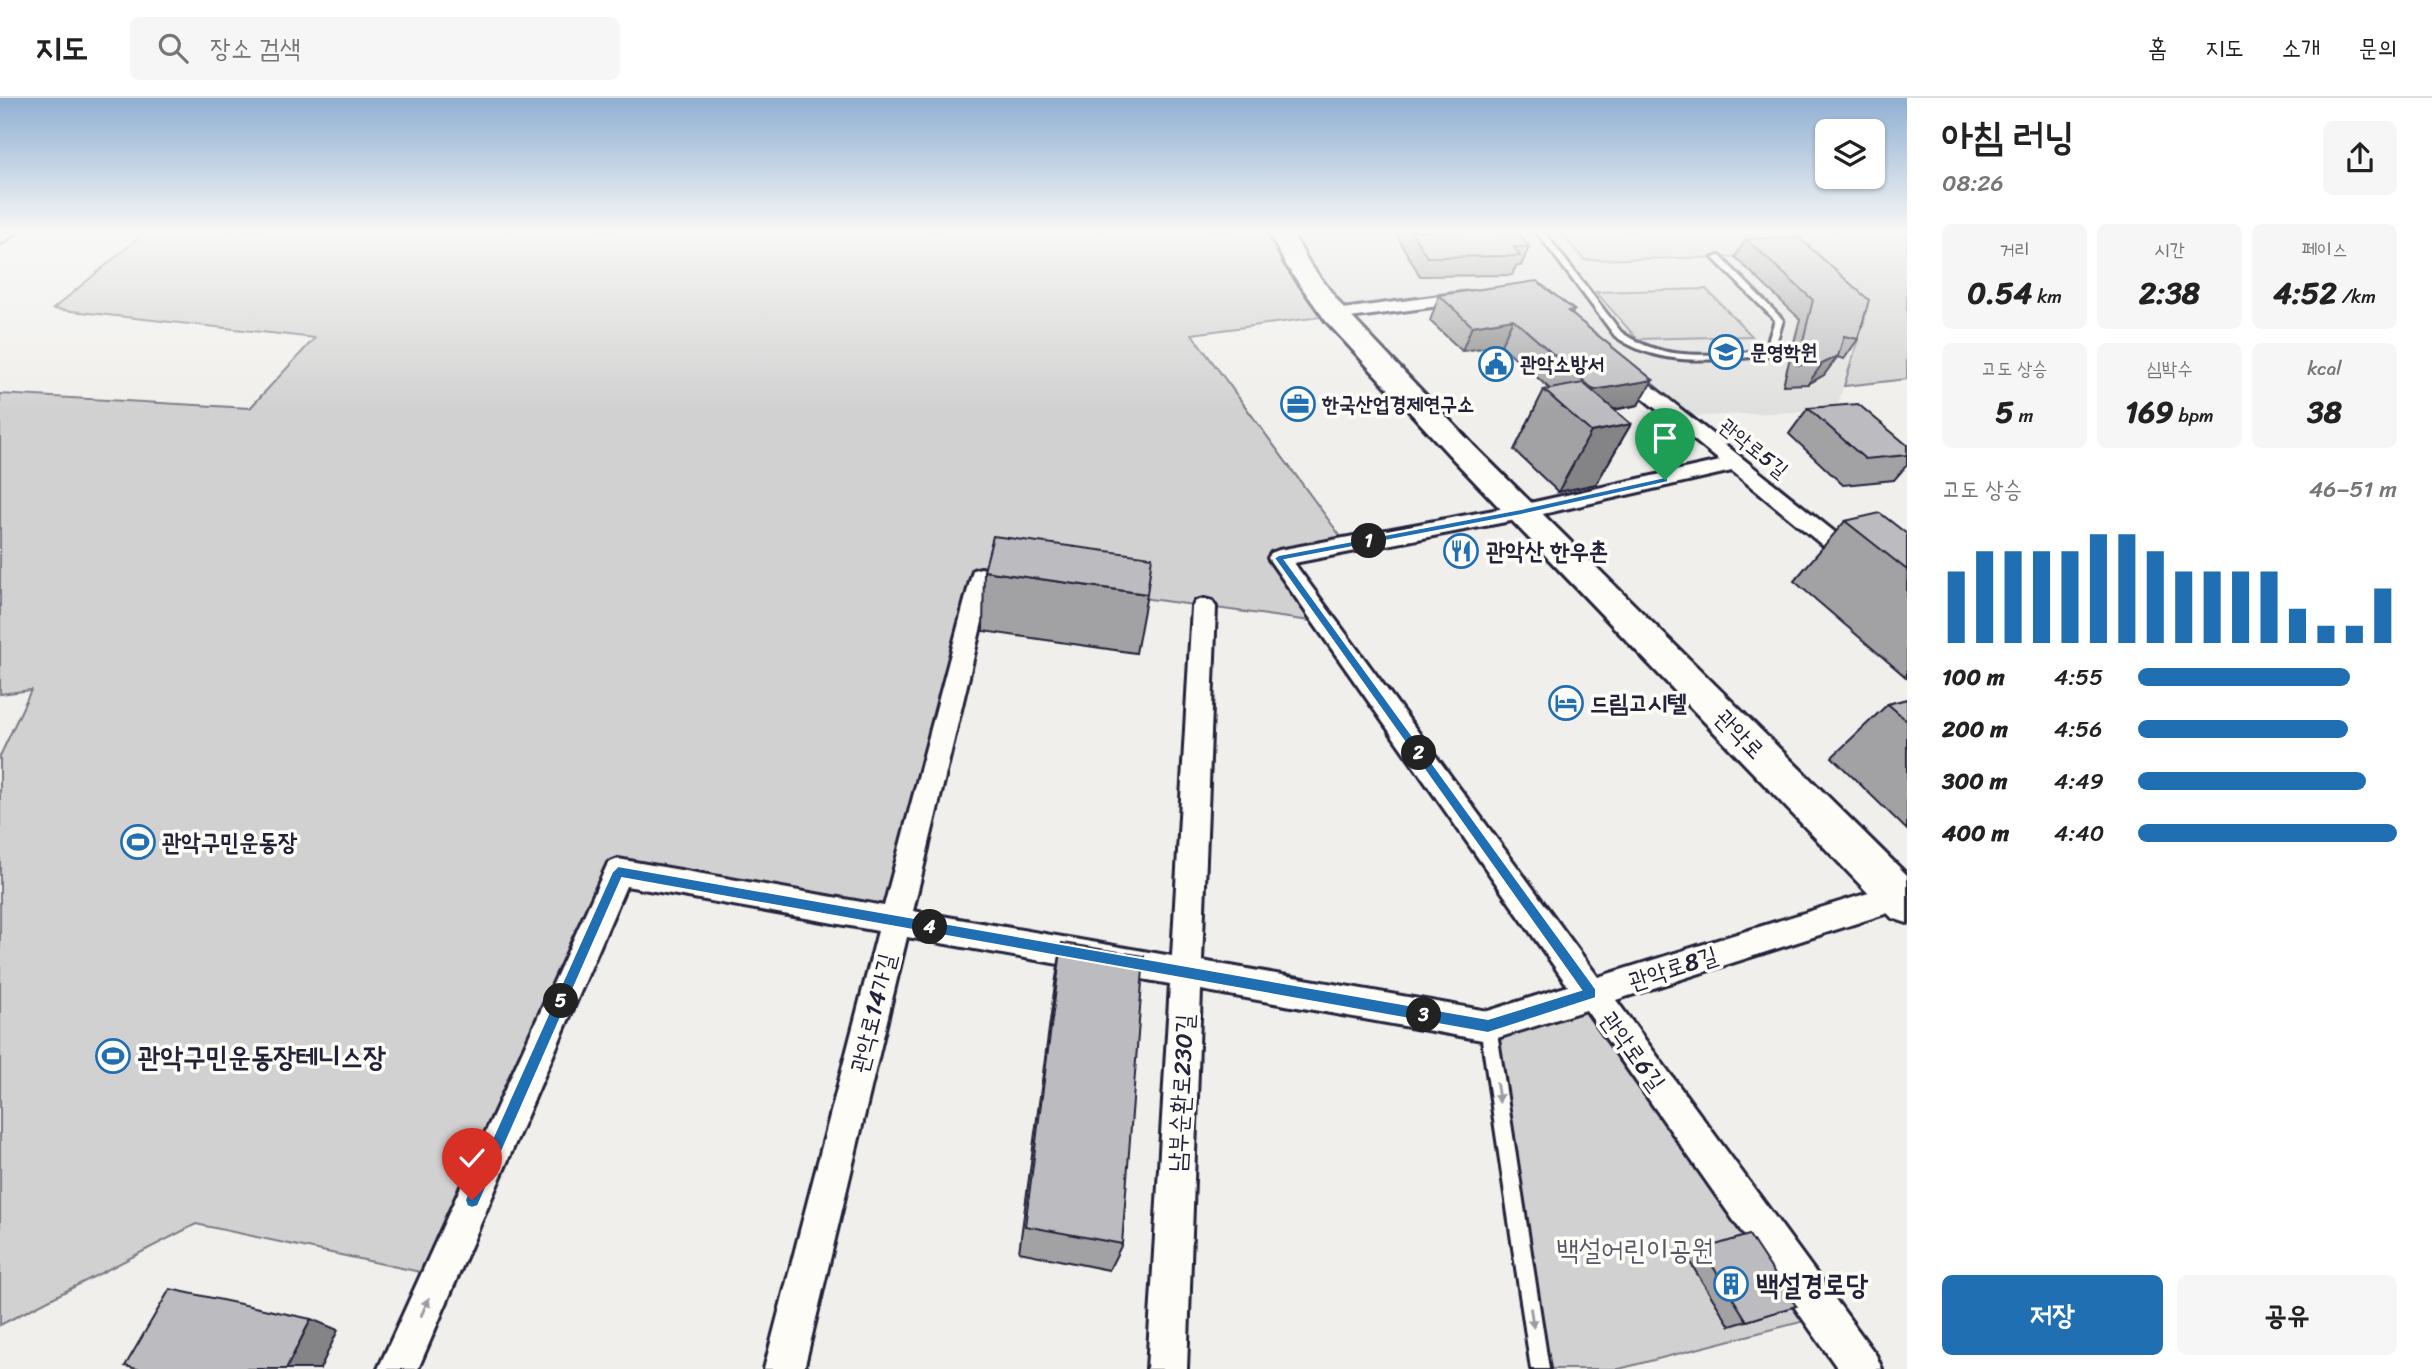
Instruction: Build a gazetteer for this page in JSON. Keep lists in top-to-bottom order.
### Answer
{
  "streets": {
    "main road": ["관악로"],
    "street": [
      "관악로5길",
      "관악로8길",
      "관악로14가길",
      "관악로6길",
      "남부순환로230길"
    ]
  },
  "crossings": [
    ["관악로", "관악로8길"],
    ["관악로", "관악로6길"],
    ["관악로8길", "관악로14가길"],
    ["관악로8길", "관악로6길"],
    ["관악로8길", "남부순환로230길"]
  ],
  "one_way": ["관악로8길"],
  "parks": ["백설어린이공원"],
  "places": {
    "school or university": ["문영학원"],
    "public building": ["관악소방서"],
    "office": ["한국산업경제연구소"],
    "restaurant": ["관악산 한우촌"],
    "hotel": ["드림고시텔"],
    "sports": ["관악구민운동장", "관악구민운동장테니스장"],
    "building": ["백설경로당"]
  },
  "page": {
    "header": "지도",
    "search": "장소 검색",
    "nav": [
      "홈",
      "지도",
      "소개",
      "문의"
    ],
    "heading": ["아침 러닝", "08:26"],
    "stats": [
      ["거리", "0.54 km"],
      ["시간", "2:38"],
      ["페이스", "4:52 /km"],
      ["고도 상승", "5 m"],
      ["심박수", "169 bpm"],
      ["kcal", "38"]
    ],
    "chart": ["고도 상승", "46–51 m"],
    "pins": [
      "1",
      "2",
      "4",
      "5",
      "3"
    ],
    "list": [
      {
        "name": "100 m",
        "note": "4:55"
      },
      {
        "name": "200 m",
        "note": "4:56"
      },
      {
        "name": "300 m",
        "note": "4:49"
      },
      {
        "name": "400 m",
        "note": "4:40"
      }
    ],
    "buttons": ["저장", "공유"]
  }
}
